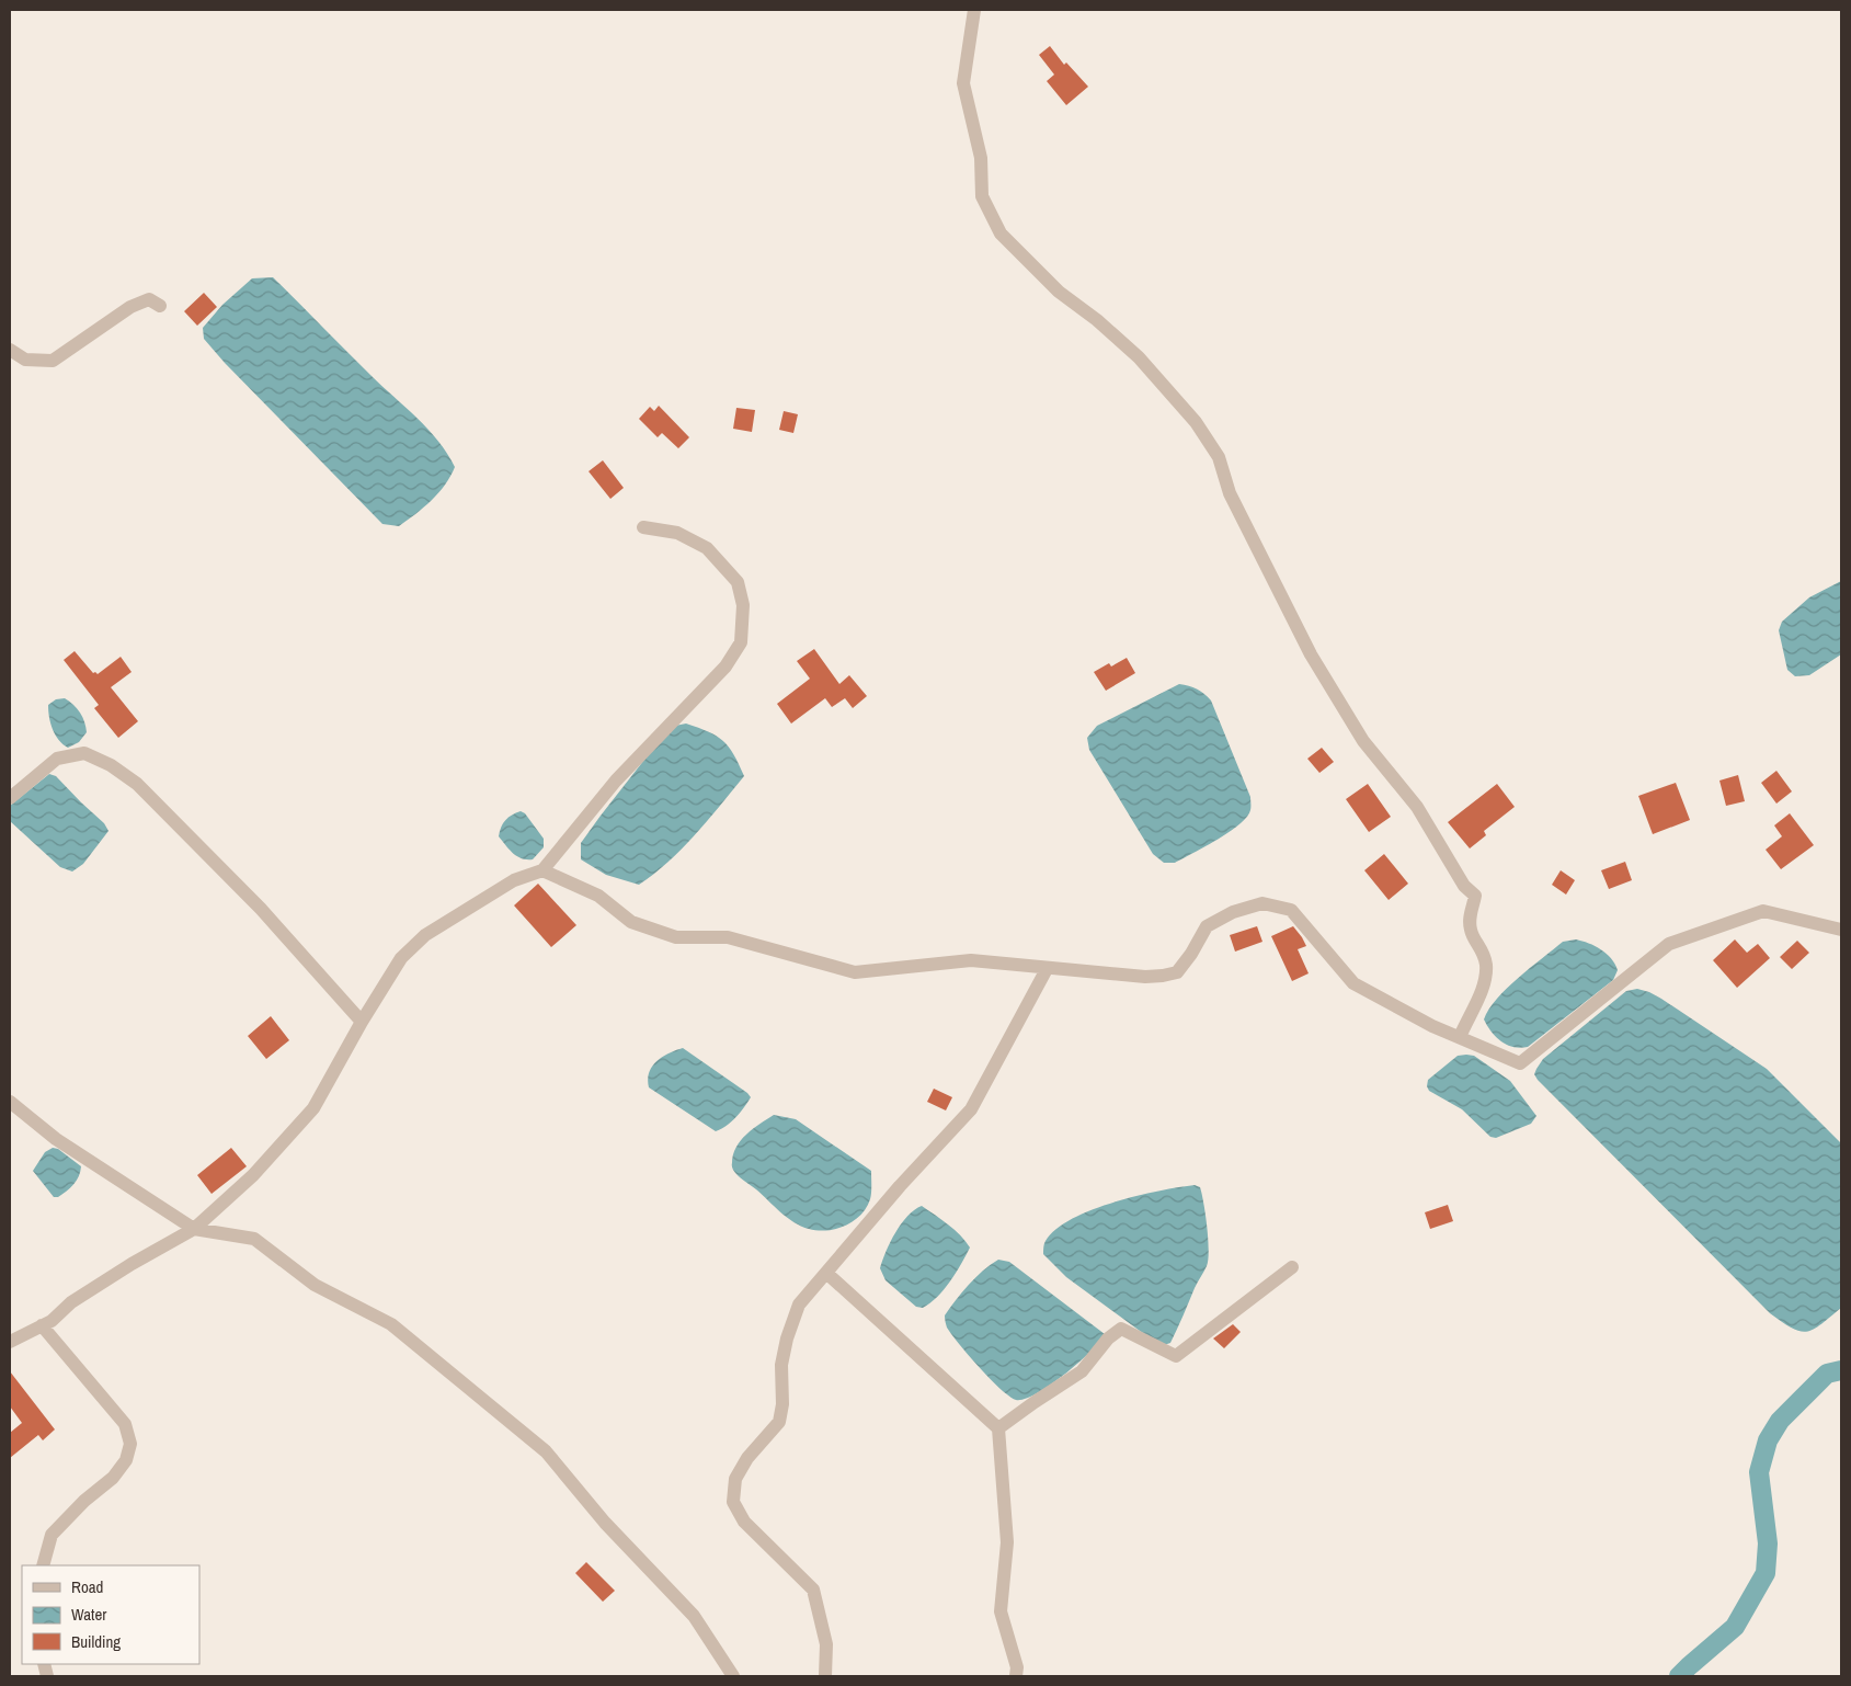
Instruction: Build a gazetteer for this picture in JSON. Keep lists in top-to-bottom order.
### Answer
{
  "legend": ["Road", "Water", "Building"]
}
